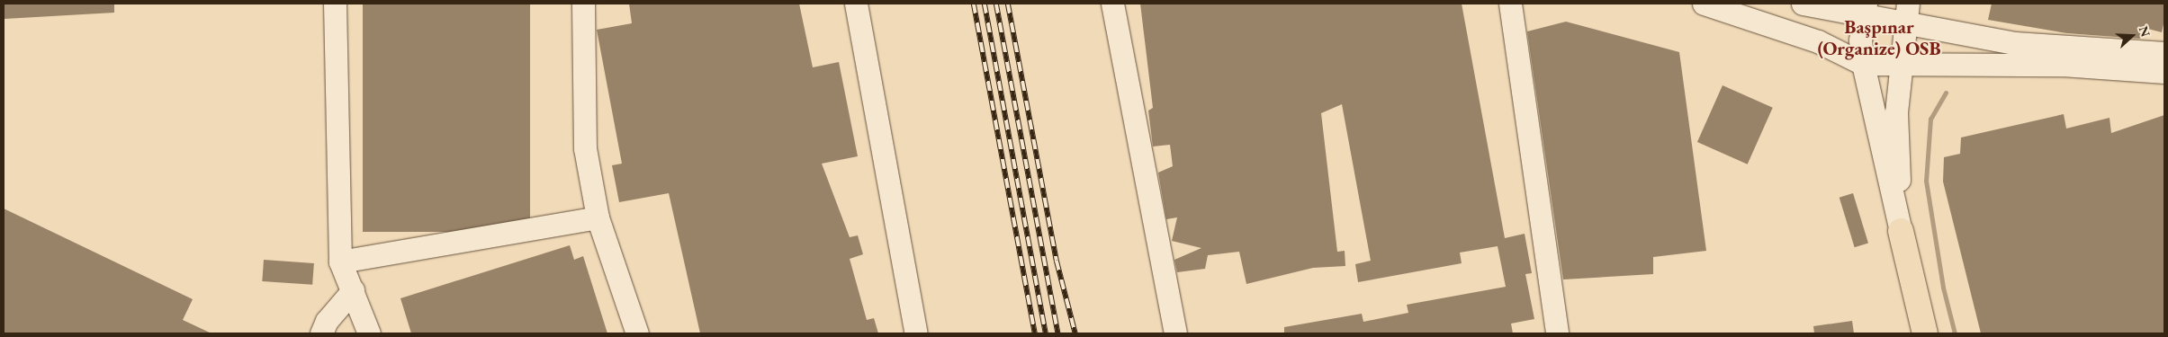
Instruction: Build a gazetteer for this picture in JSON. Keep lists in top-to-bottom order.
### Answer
{
  "districts": ["Başpınar (Organize) OSB"],
  "north": "right"
}
